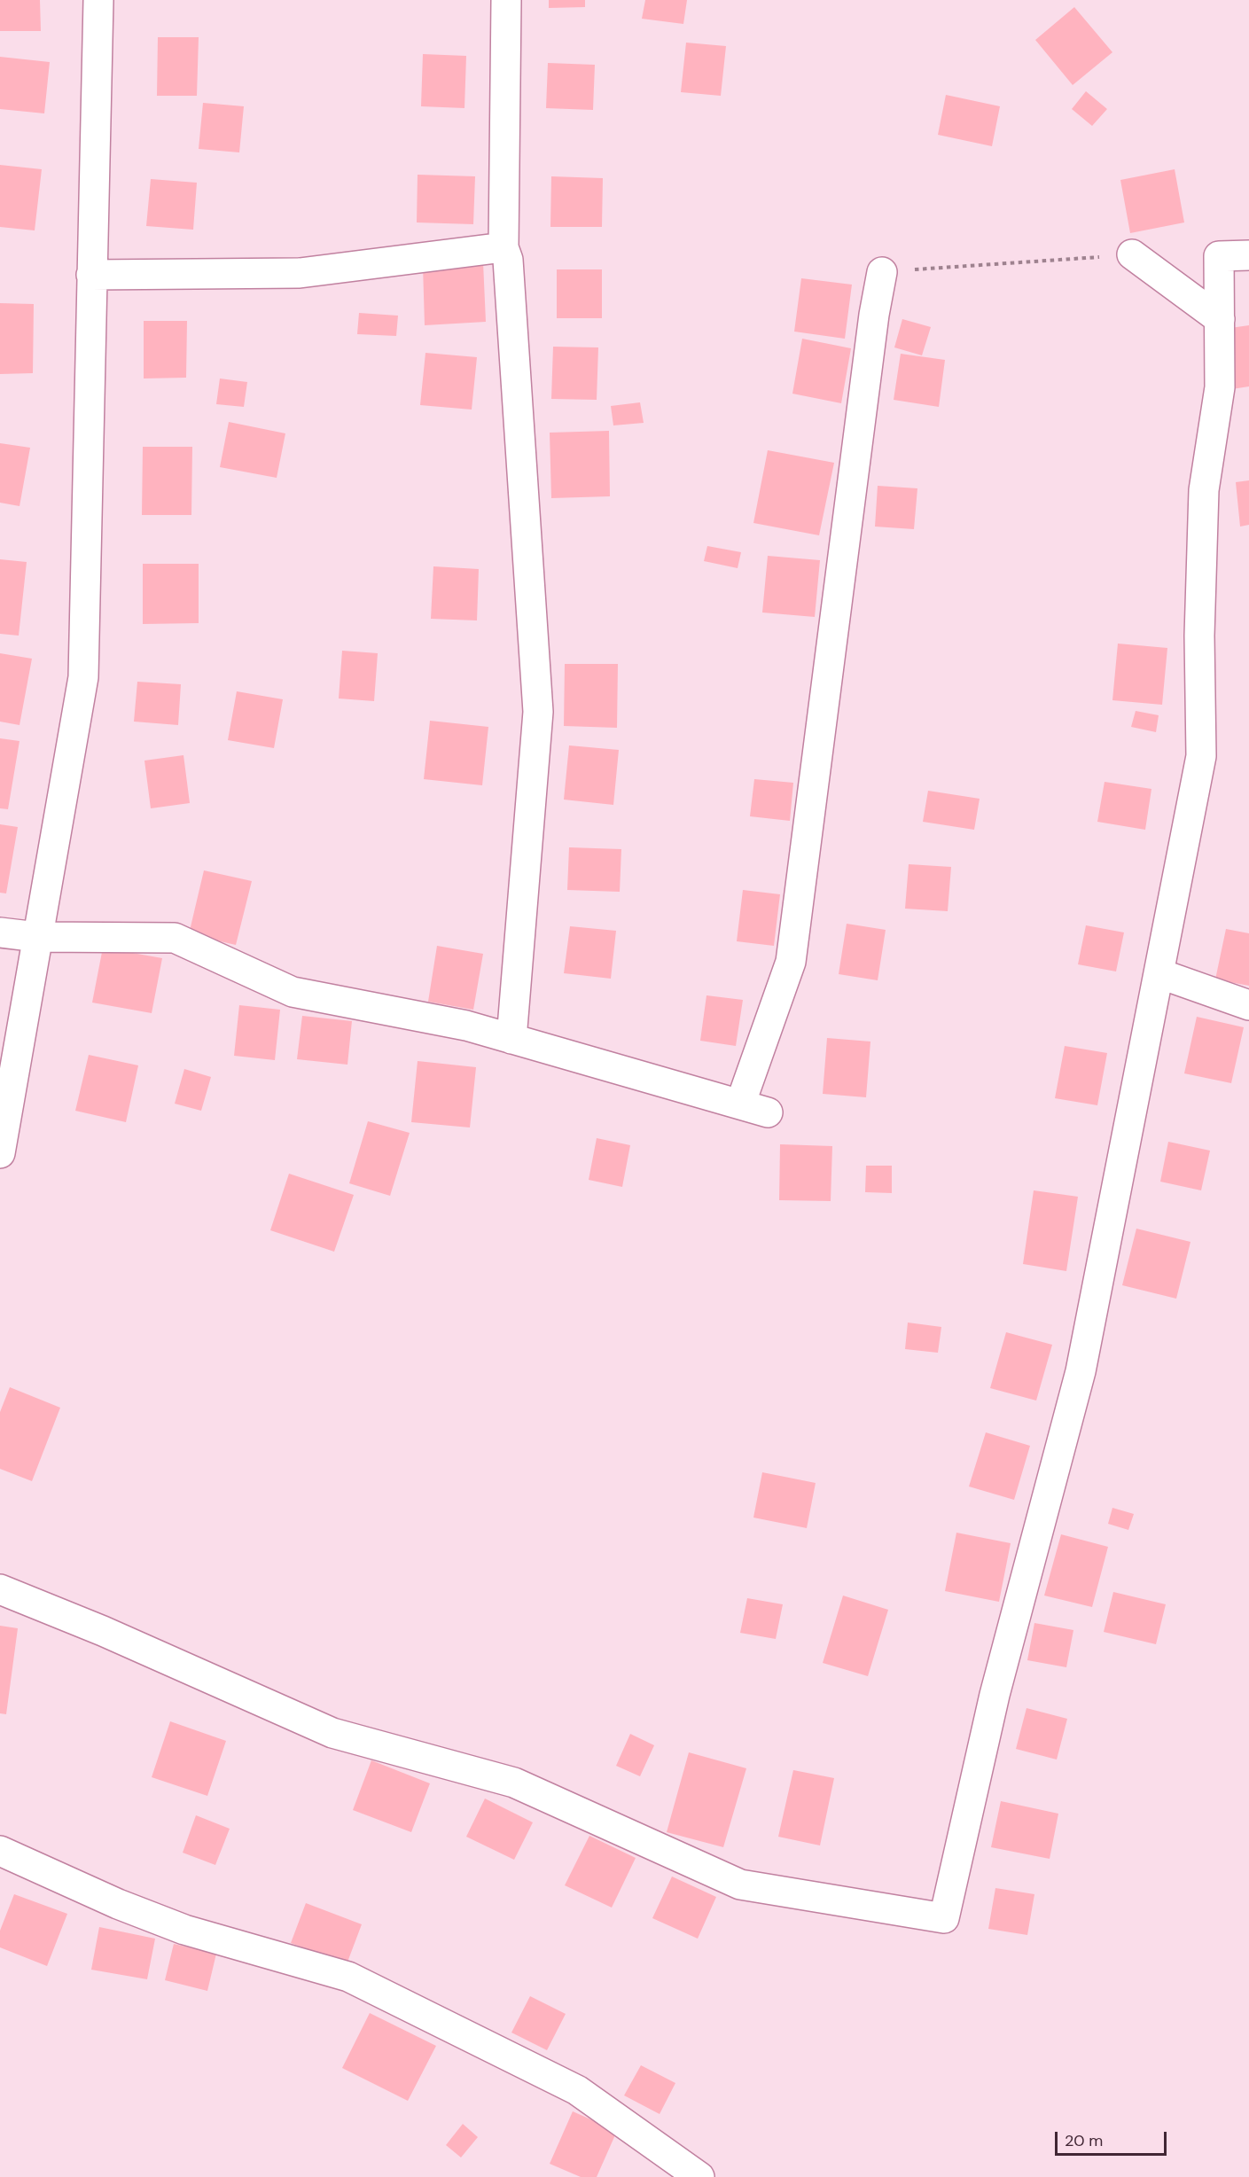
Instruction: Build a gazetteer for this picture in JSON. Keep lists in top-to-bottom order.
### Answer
{
  "scale_bar": "20 m"
}
